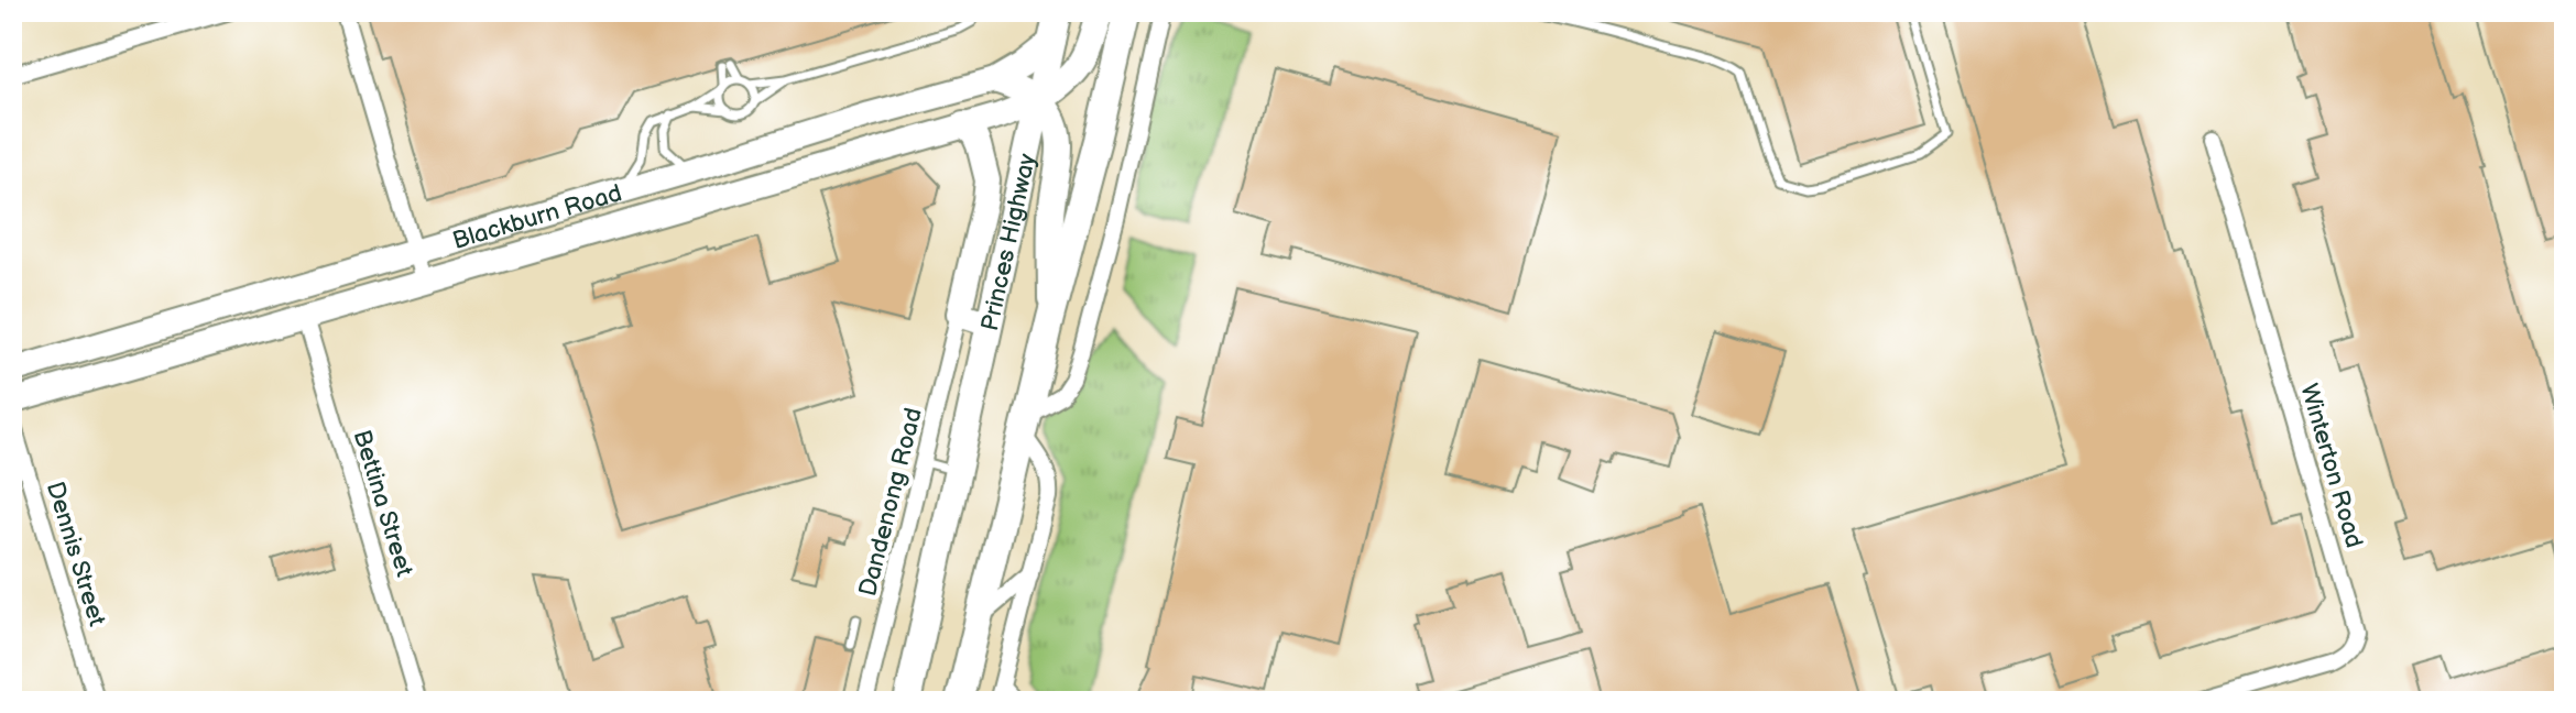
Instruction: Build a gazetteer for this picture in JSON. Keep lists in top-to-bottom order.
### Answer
{
  "streets": {
    "highway": ["Princes Highway"],
    "main road": ["Blackburn Road"],
    "street": [
      "Winterton Road",
      "Dandenong Road",
      "Bettina Street",
      "Dennis Street"
    ]
  },
  "crossings": [
    ["Blackburn Road", "Princes Highway"],
    ["Blackburn Road", "Bettina Street"]
  ]
}
